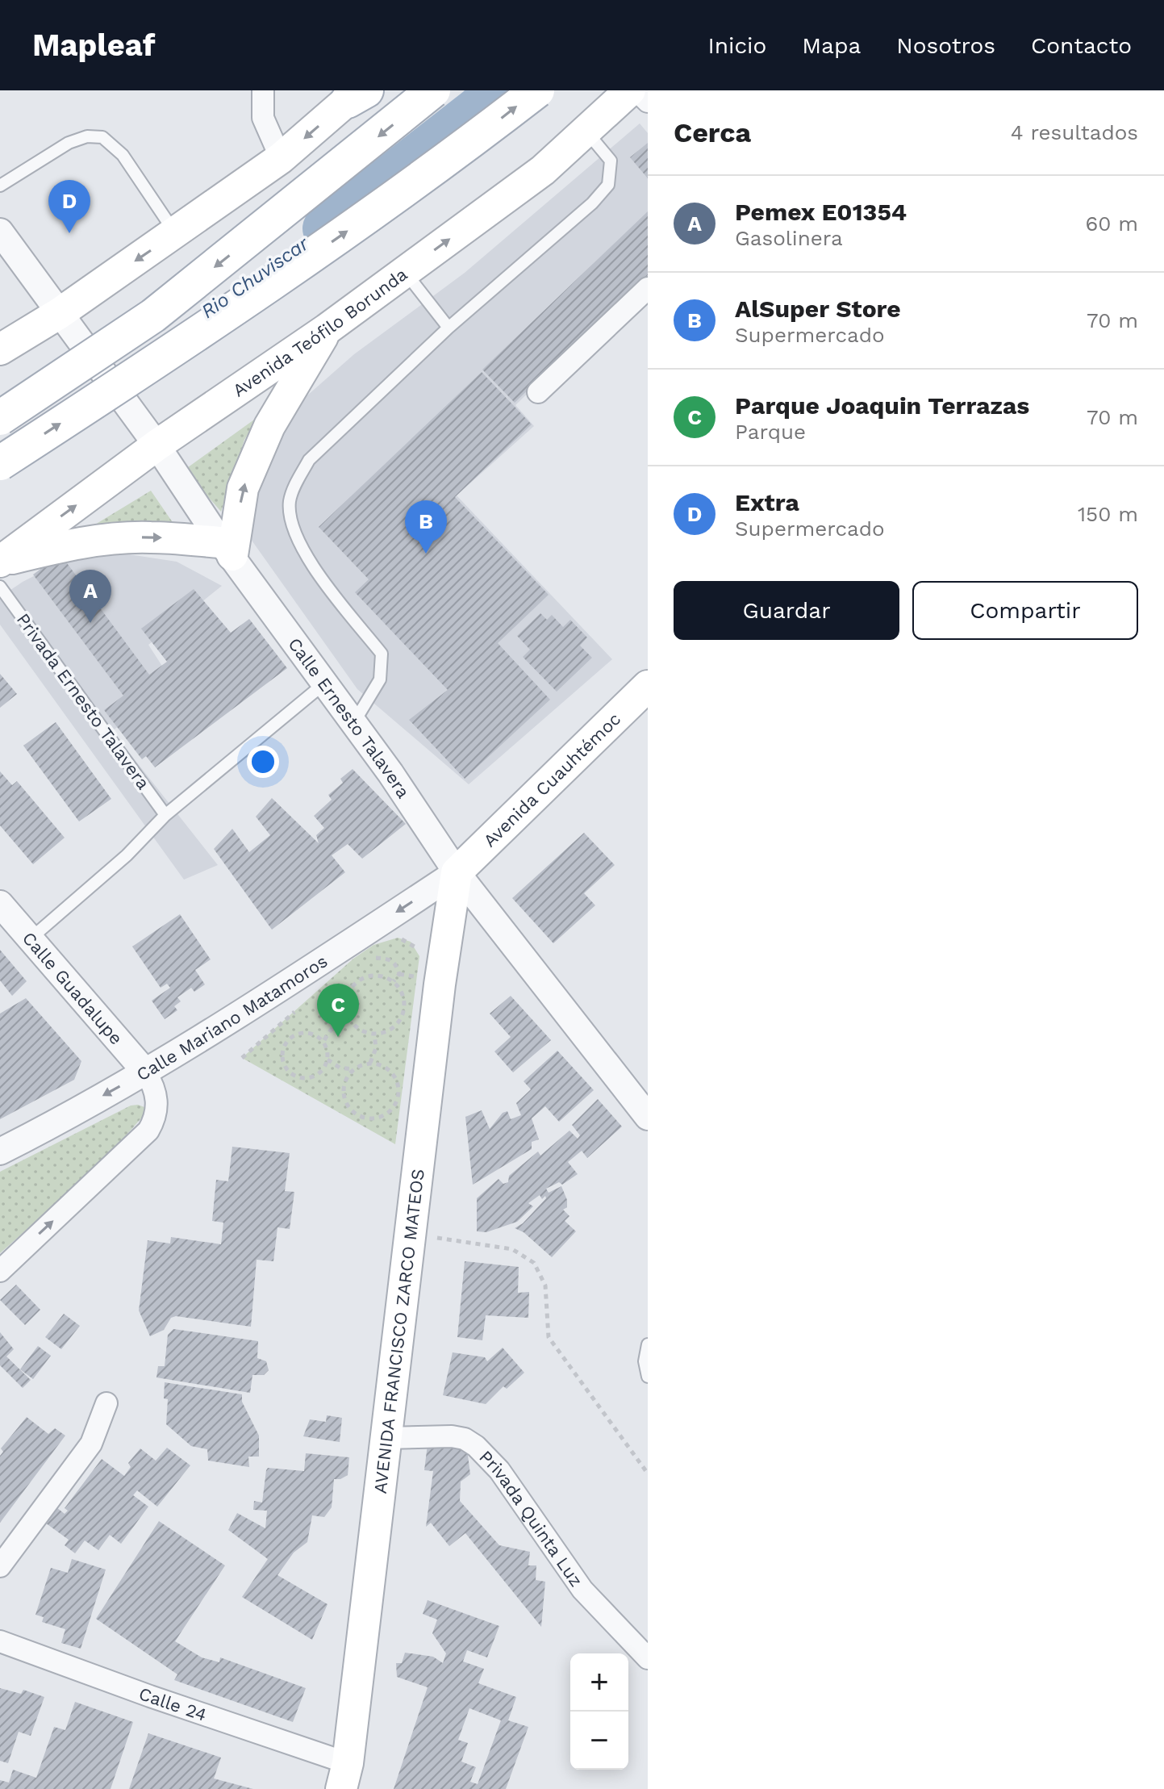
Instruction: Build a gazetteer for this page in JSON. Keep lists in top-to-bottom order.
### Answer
{
  "streets": {
    "main road": ["Avenida Teófilo Borunda", "Avenida Cuauhtémoc", "AVENIDA FRANCISCO ZARCO MATEOS"],
    "street": [
      "Calle Ernesto Talavera",
      "Calle Guadalupe",
      "Calle Mariano Matamoros",
      "Privada Quinta Luz",
      "Calle 24"
    ],
    "lane": ["Privada Ernesto Talavera"]
  },
  "crossings": [
    ["Avenida Teófilo Borunda", "Calle Ernesto Talavera"],
    ["Calle Ernesto Talavera", "Avenida Cuauhtémoc"],
    ["Calle Ernesto Talavera", "Calle Mariano Matamoros"],
    ["Calle Ernesto Talavera", "AVENIDA FRANCISCO ZARCO MATEOS"],
    ["Avenida Cuauhtémoc", "Calle Mariano Matamoros"],
    ["Avenida Cuauhtémoc", "AVENIDA FRANCISCO ZARCO MATEOS"],
    ["Calle Guadalupe", "Calle Mariano Matamoros"],
    ["Calle Mariano Matamoros", "AVENIDA FRANCISCO ZARCO MATEOS"],
    ["AVENIDA FRANCISCO ZARCO MATEOS", "Privada Quinta Luz"],
    ["AVENIDA FRANCISCO ZARCO MATEOS", "Calle 24"]
  ],
  "one_way": ["Calle Guadalupe", "Calle Mariano Matamoros"],
  "water": ["Rio Chuviscar"],
  "page": {
    "header": "Mapleaf",
    "nav": [
      "Inicio",
      "Mapa",
      "Nosotros",
      "Contacto"
    ],
    "heading": ["Cerca", "4 resultados"],
    "list": [
      {
        "mark": "A",
        "name": "Pemex E01354",
        "note": "Gasolinera",
        "value": "60 m"
      },
      {
        "mark": "B",
        "name": "AlSuper Store",
        "note": "Supermercado",
        "value": "70 m"
      },
      {
        "mark": "C",
        "name": "Parque Joaquin Terrazas",
        "note": "Parque",
        "value": "70 m"
      },
      {
        "mark": "D",
        "name": "Extra",
        "note": "Supermercado",
        "value": "150 m"
      }
    ],
    "pins": [
      "D",
      "B",
      "A",
      "C"
    ],
    "buttons": ["Guardar", "Compartir"],
    "map_buttons": ["+", "−"]
  }
}
